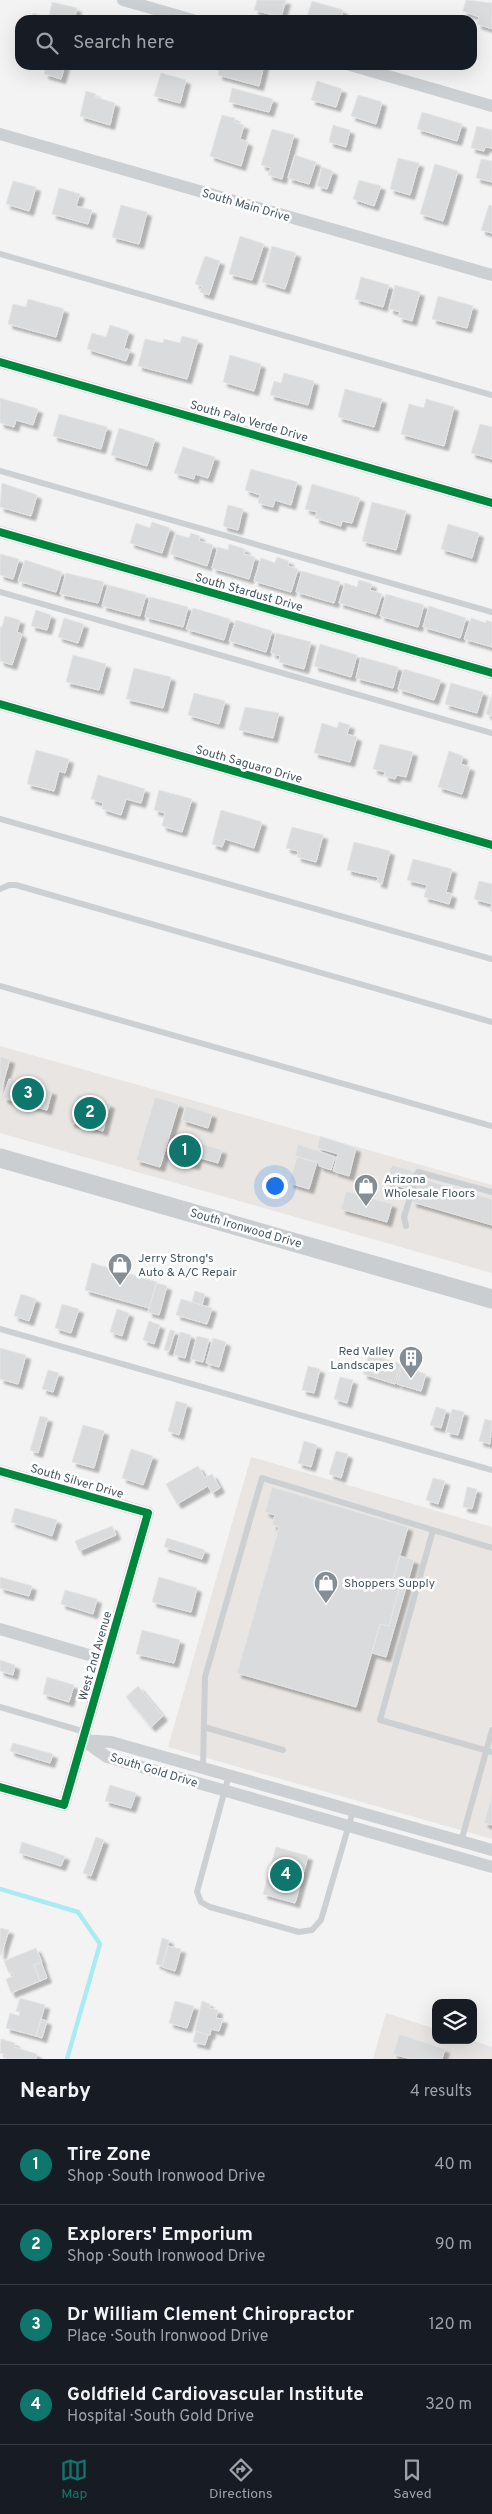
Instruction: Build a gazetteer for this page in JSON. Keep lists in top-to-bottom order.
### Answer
{
  "streets": {
    "main road": ["South Ironwood Drive"],
    "street": [
      "South Main Drive",
      "South Palo Verde Drive",
      "South Stardust Drive",
      "South Saguaro Drive",
      "South Silver Drive",
      "West 2nd Avenue",
      "South Gold Drive"
    ]
  },
  "crossings": [
    ["South Silver Drive", "West 2nd Avenue"],
    ["West 2nd Avenue", "South Gold Drive"]
  ],
  "places": {
    "shop": ["Arizona Wholesale Floors", "Jerry Strong's Auto & A/C Repair", "Shoppers Supply"],
    "building": ["Red Valley Landscapes"]
  },
  "page": {
    "search": "Search here",
    "pins": [
      "3",
      "2",
      "1",
      "4"
    ],
    "heading": ["Nearby", "4 results"],
    "list": [
      {
        "mark": "1",
        "name": "Tire Zone",
        "note": "Shop · South Ironwood Drive",
        "value": "40 m"
      },
      {
        "mark": "2",
        "name": "Explorers' Emporium",
        "note": "Shop · South Ironwood Drive",
        "value": "90 m"
      },
      {
        "mark": "3",
        "name": "Dr William Clement Chiropractor",
        "note": "Place · South Ironwood Drive",
        "value": "120 m"
      },
      {
        "mark": "4",
        "name": "Goldfield Cardiovascular Institute",
        "note": "Hospital · South Gold Drive",
        "value": "320 m"
      }
    ],
    "nav": ["Map", "Directions", "Saved"]
  }
}
